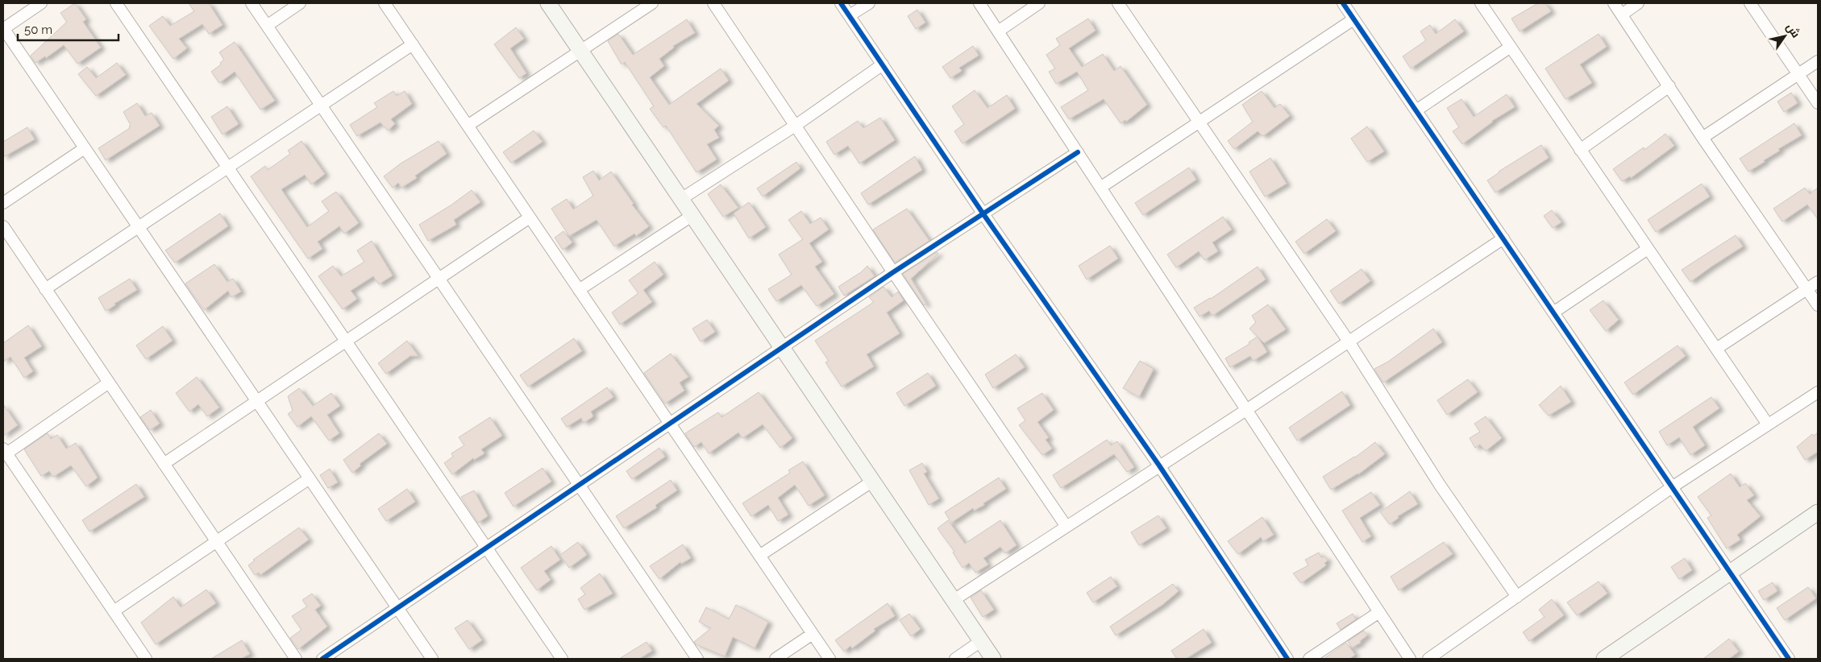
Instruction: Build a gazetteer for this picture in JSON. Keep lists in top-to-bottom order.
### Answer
{
  "scale_bar": "50 m",
  "north": "top right"
}
